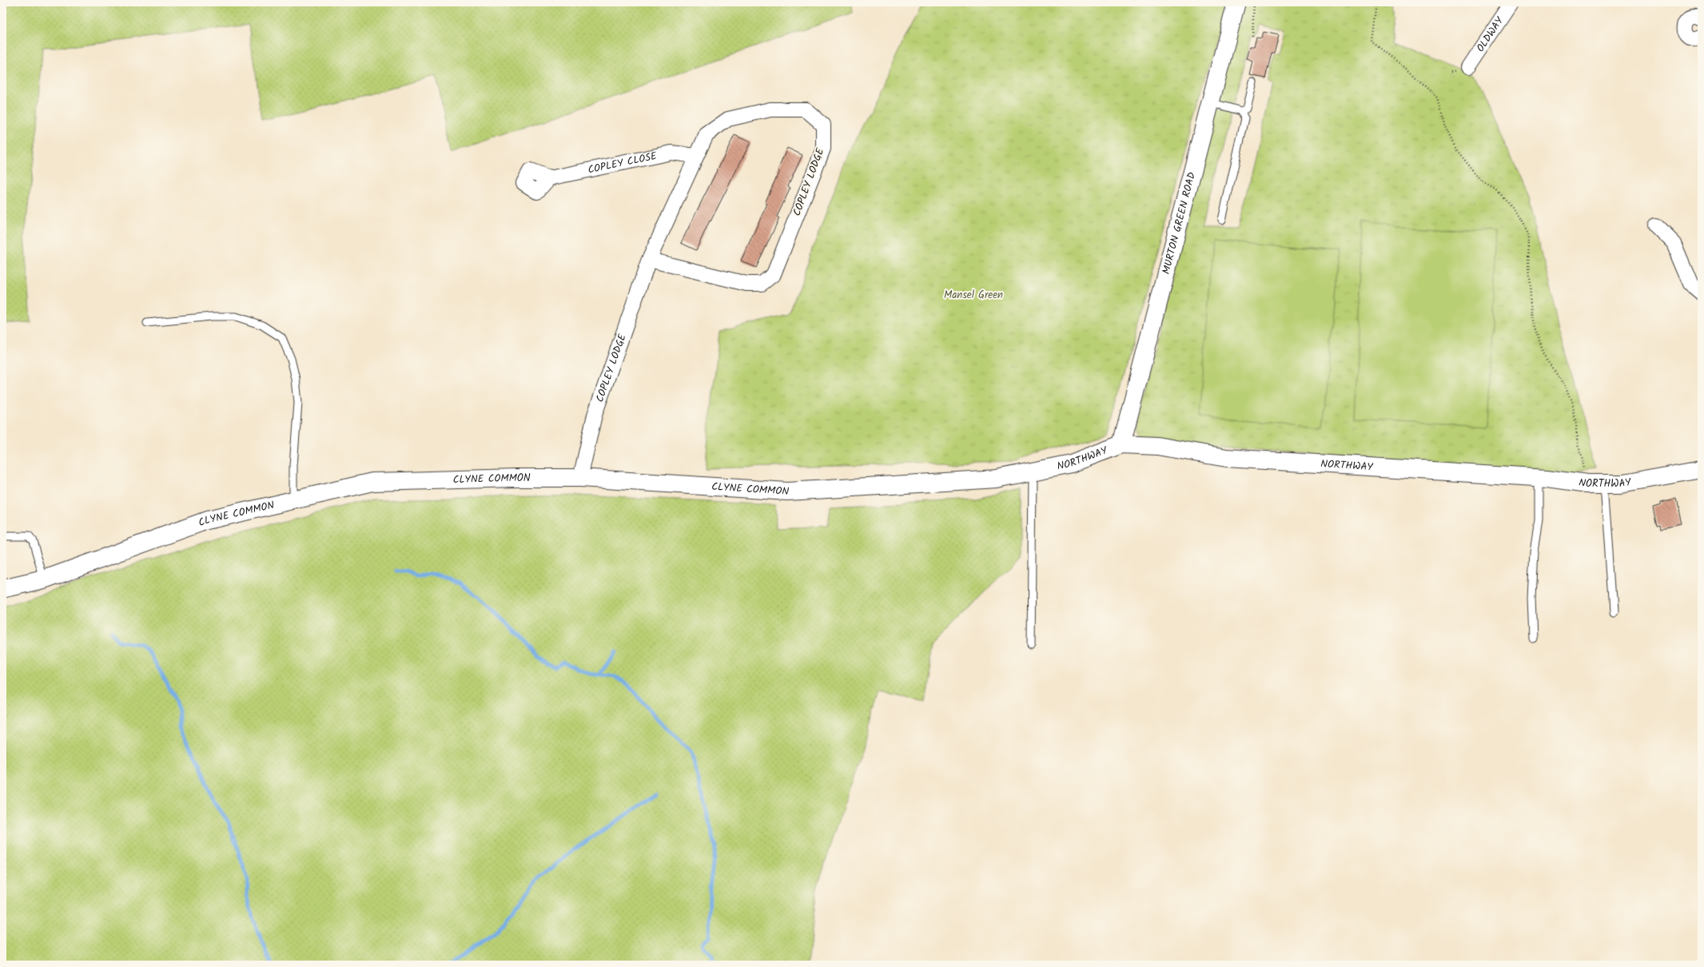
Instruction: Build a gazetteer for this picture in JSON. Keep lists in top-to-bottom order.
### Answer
{
  "streets": {
    "main road": ["MURTON GREEN ROAD", "NORTHWAY", "CLYNE COMMON"],
    "street": ["OLDWAY", "COPLEY CLOSE", "COPLEY LODGE"]
  },
  "crossings": [
    ["COPLEY CLOSE", "COPLEY LODGE"],
    ["COPLEY LODGE", "CLYNE COMMON"],
    ["MURTON GREEN ROAD", "NORTHWAY"],
    ["NORTHWAY", "CLYNE COMMON"]
  ],
  "parks": ["Mansel Green"]
}
